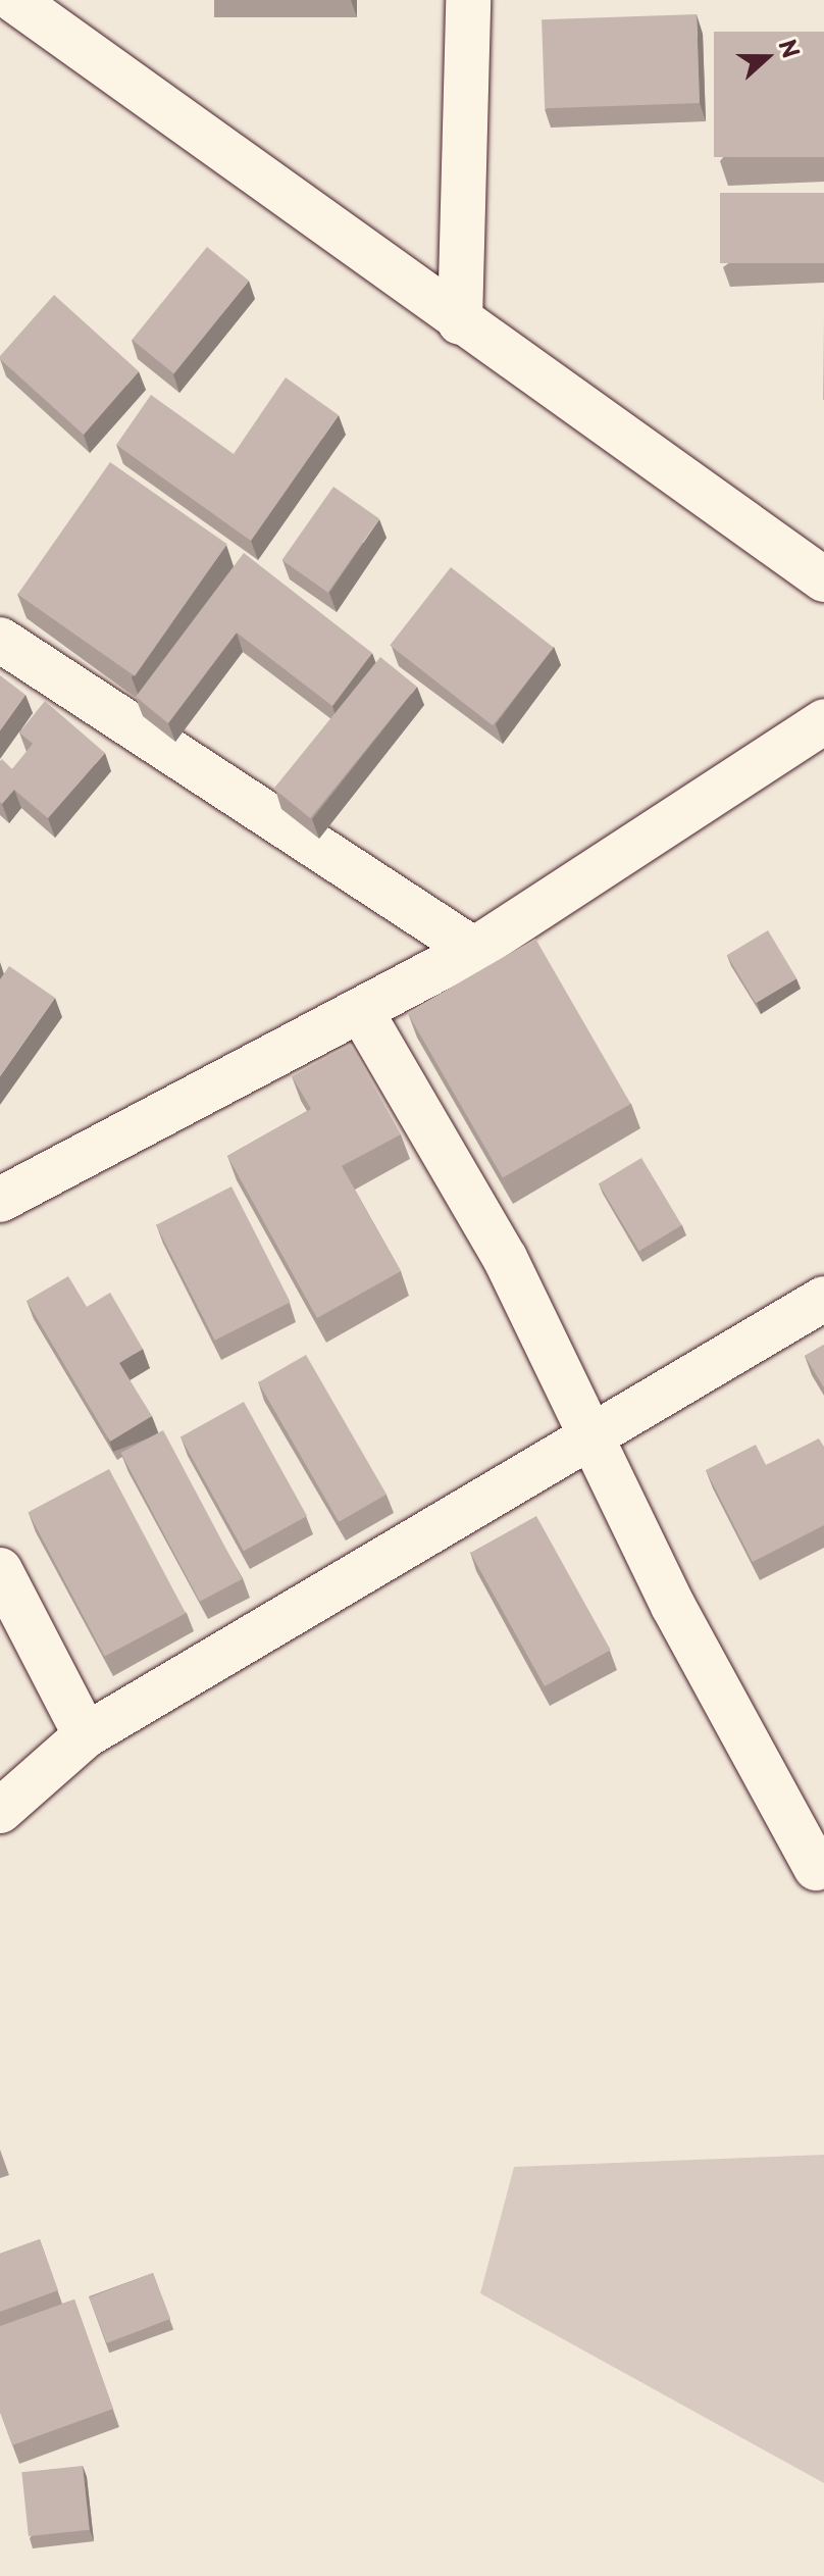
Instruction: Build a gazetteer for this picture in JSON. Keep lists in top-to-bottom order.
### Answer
{
  "north": "right"
}
